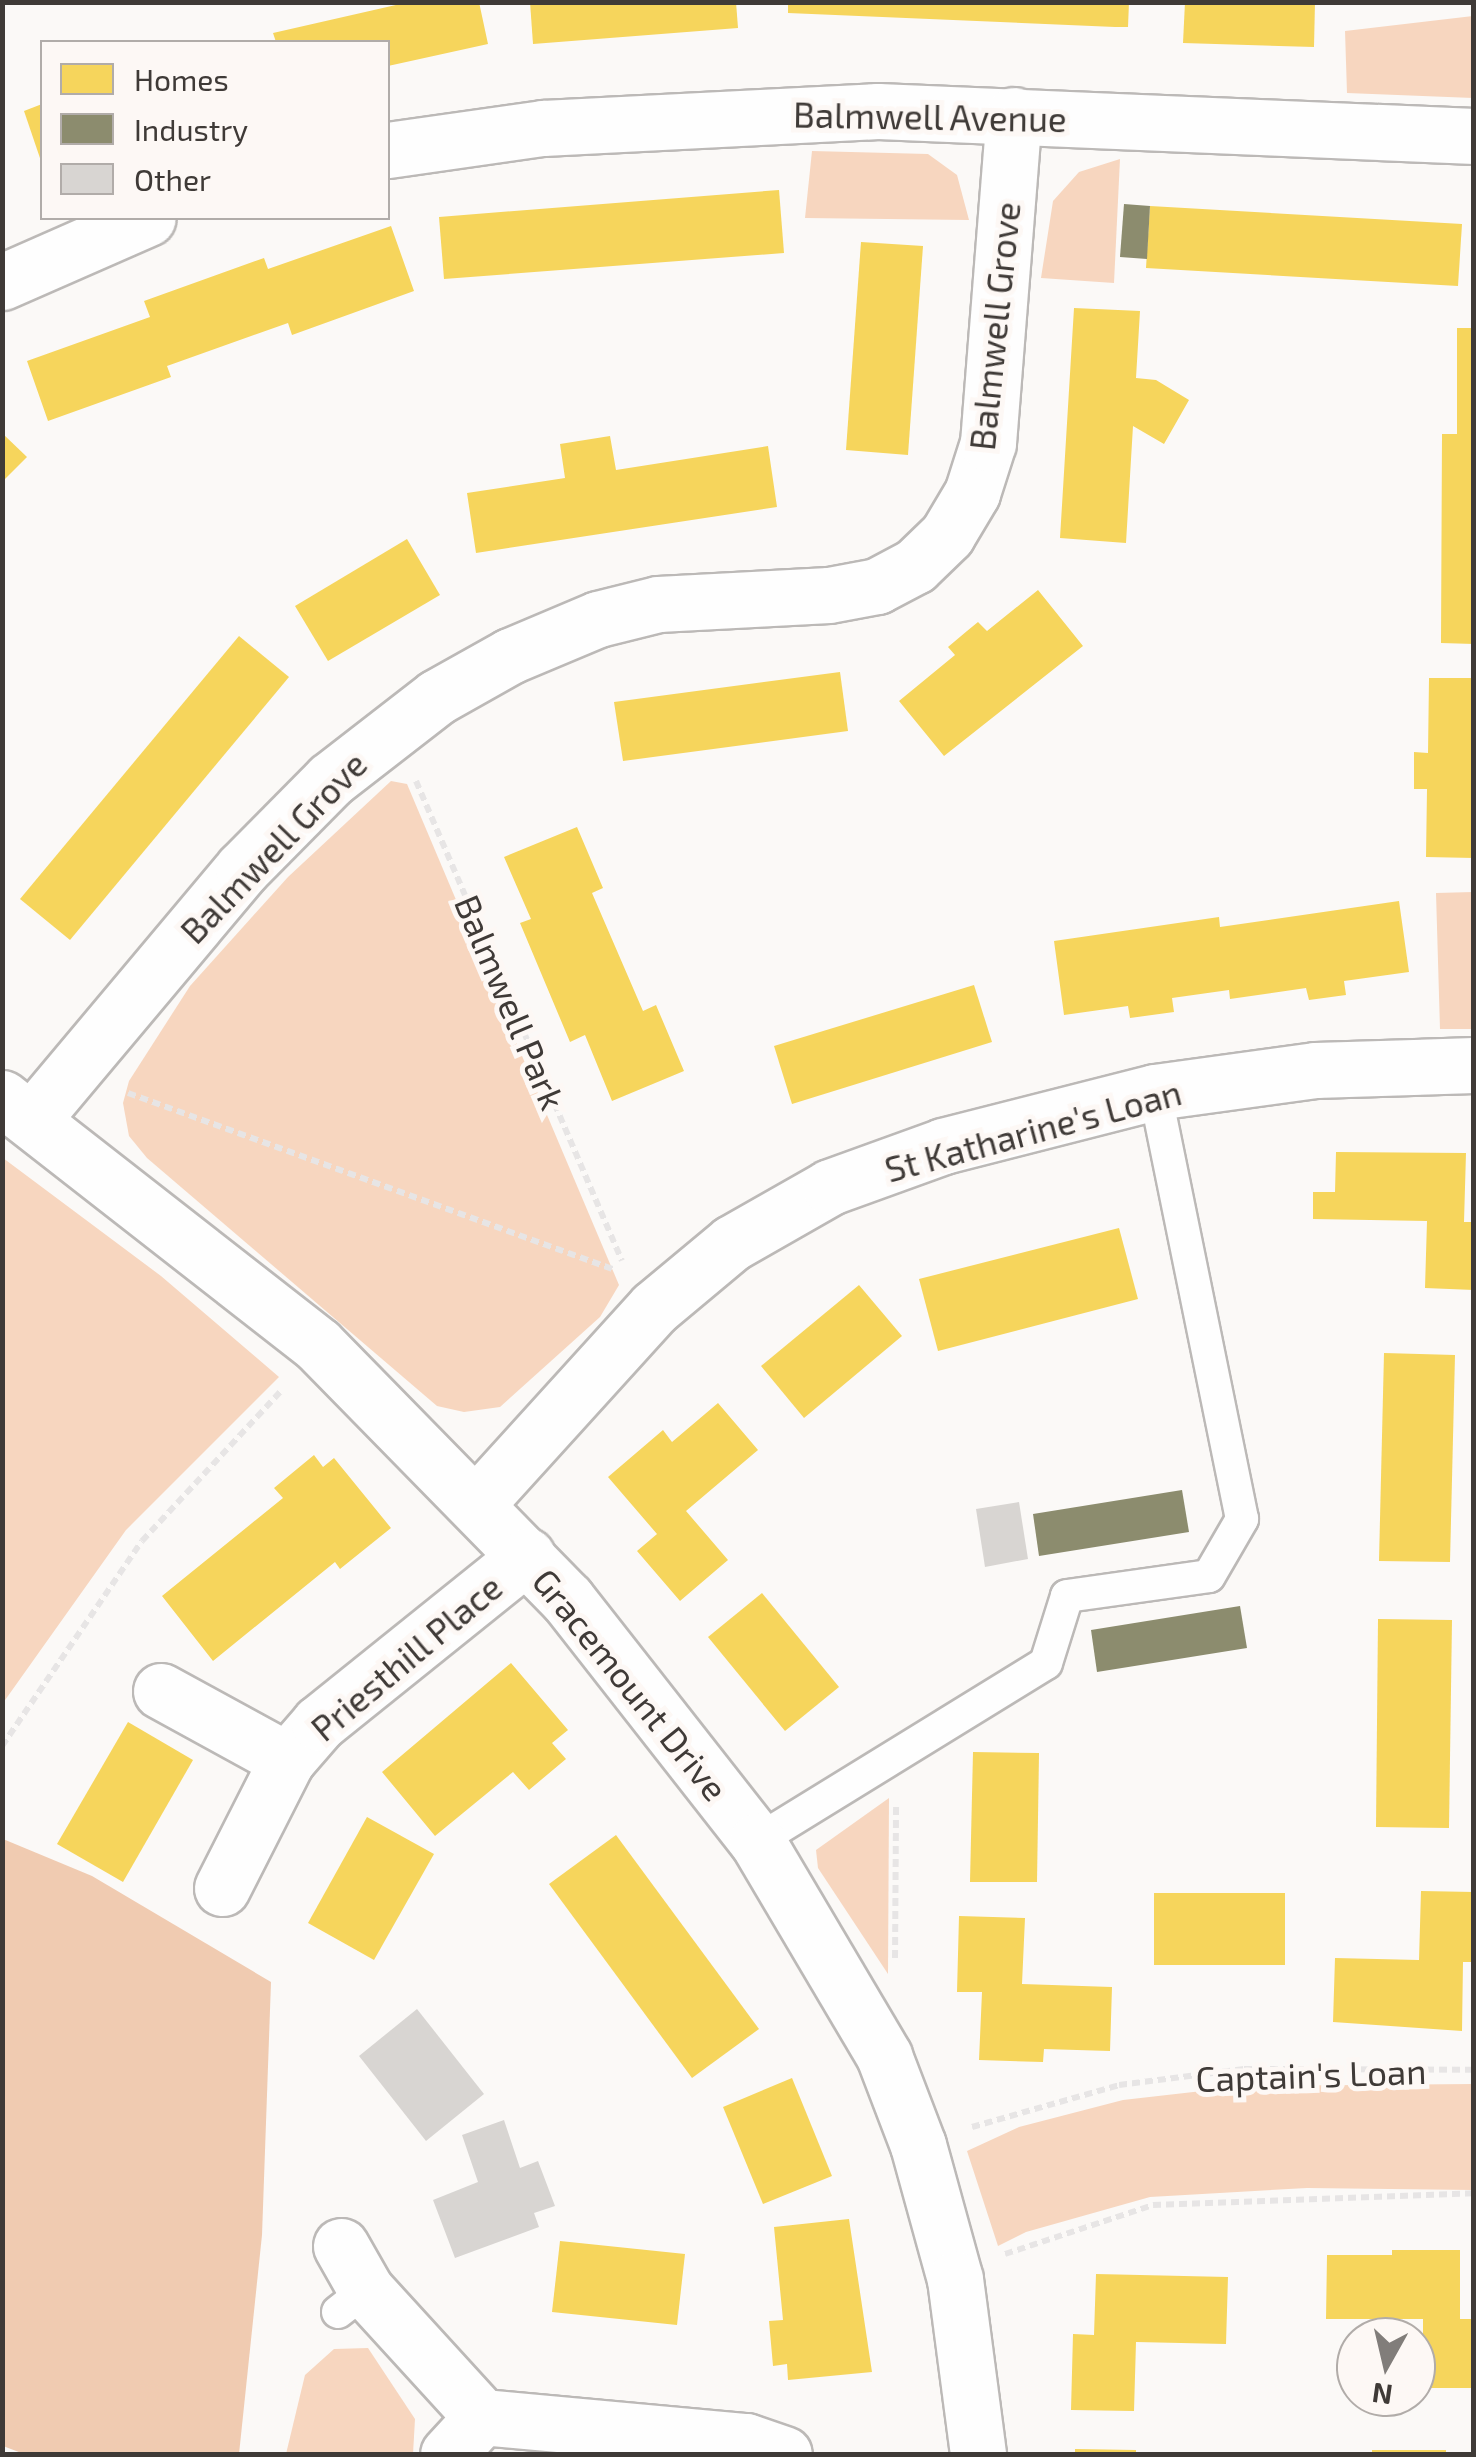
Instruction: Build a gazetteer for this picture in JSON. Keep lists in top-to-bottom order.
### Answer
{
  "streets": {
    "street": [
      "Balmwell Avenue",
      "Balmwell Grove",
      "St Katharine's Loan",
      "Priesthill Place",
      "Gracemount Drive"
    ],
    "path": ["Balmwell Park", "Captain's Loan"]
  },
  "crossings": [
    ["Balmwell Avenue", "Balmwell Grove"],
    ["Balmwell Grove", "Balmwell Park"],
    ["Balmwell Grove", "Gracemount Drive"],
    ["St Katharine's Loan", "Gracemount Drive"],
    ["Priesthill Place", "Gracemount Drive"],
    ["Gracemount Drive", "Captain's Loan"]
  ],
  "legend": ["Homes", "Industry", "Other"],
  "north": "bottom"
}
